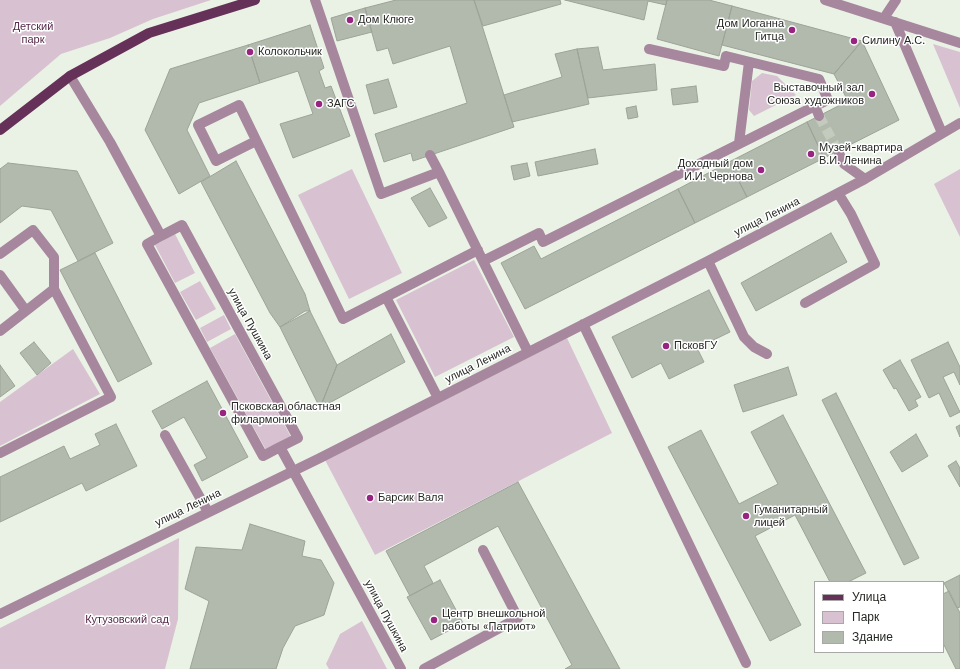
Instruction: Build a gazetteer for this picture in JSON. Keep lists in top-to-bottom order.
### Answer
{
  "streets": {
    "street": ["улица Ленина", "улица Пушкина"]
  },
  "crossings": [
    ["улица Ленина", "улица Пушкина"]
  ],
  "parks": ["Детский парк", "Кутузовский сад"],
  "places": [
    "Дом Клюге",
    "Дом Иоганна Гитца",
    "Силину А.С.",
    "Колокольчик",
    "Выставочный зал Союза художников",
    "ЗАГС",
    "Музей-квартира В.И. Ленина",
    "Доходный дом И.И. Чернова",
    "ПсковГУ",
    "Псковская областная филармония",
    "Барсик Валя",
    "Гуманитарный лицей",
    "Центр внешкольной работы «Патриот»"
  ],
  "legend": ["Улица", "Парк", "Здание"]
}
